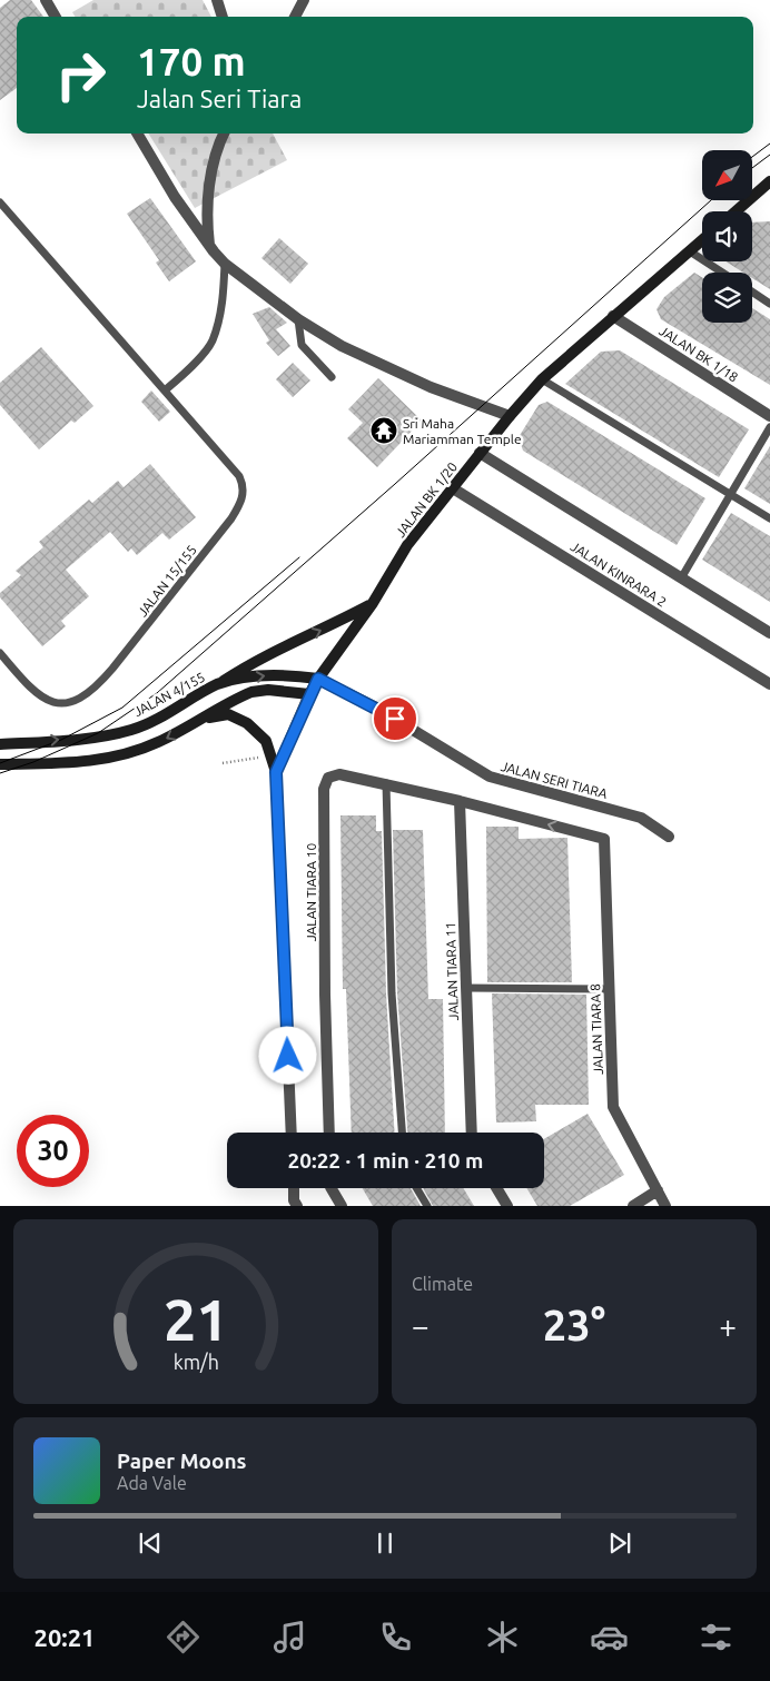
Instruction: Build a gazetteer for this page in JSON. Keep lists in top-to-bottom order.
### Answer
{
  "streets": {
    "street": [
      "JALAN BK 1/18",
      "JALAN BK 1/20",
      "JALAN KINRARA 2",
      "JALAN 4/155",
      "JALAN SERI TIARA",
      "JALAN TIARA 10",
      "JALAN TIARA 11",
      "JALAN TIARA 8"
    ],
    "lane": ["JALAN 15/155"]
  },
  "crossings": [
    ["JALAN BK 1/18", "JALAN BK 1/20"],
    ["JALAN BK 1/20", "JALAN KINRARA 2"],
    ["JALAN BK 1/20", "JALAN 4/155"],
    ["JALAN BK 1/20", "JALAN SERI TIARA"],
    ["JALAN 4/155", "JALAN SERI TIARA"],
    ["JALAN TIARA 10", "JALAN TIARA 11"],
    ["JALAN TIARA 10", "JALAN TIARA 8"]
  ],
  "places": {
    "temple": ["Sri Maha Mariamman Temple"]
  },
  "north": "bottom left",
  "page": {
    "turn": ["170 m", "Jalan Seri Tiara"],
    "limit": "30",
    "trip": "20:22 · 1 min · 210 m",
    "tile": "Climate",
    "heat": ["−", "23°", "+"],
    "song": ["Paper Moons", "Ada Vale"],
    "tabs": "20:21",
    "gauge": ["21", "km/h"]
  }
}
